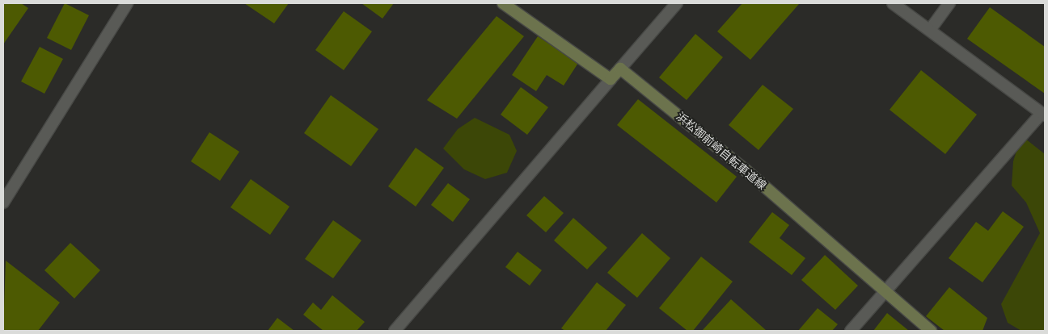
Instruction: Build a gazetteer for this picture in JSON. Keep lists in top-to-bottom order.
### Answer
{
  "streets": {
    "main road": ["浜松御前崎自転車道線"]
  }
}
